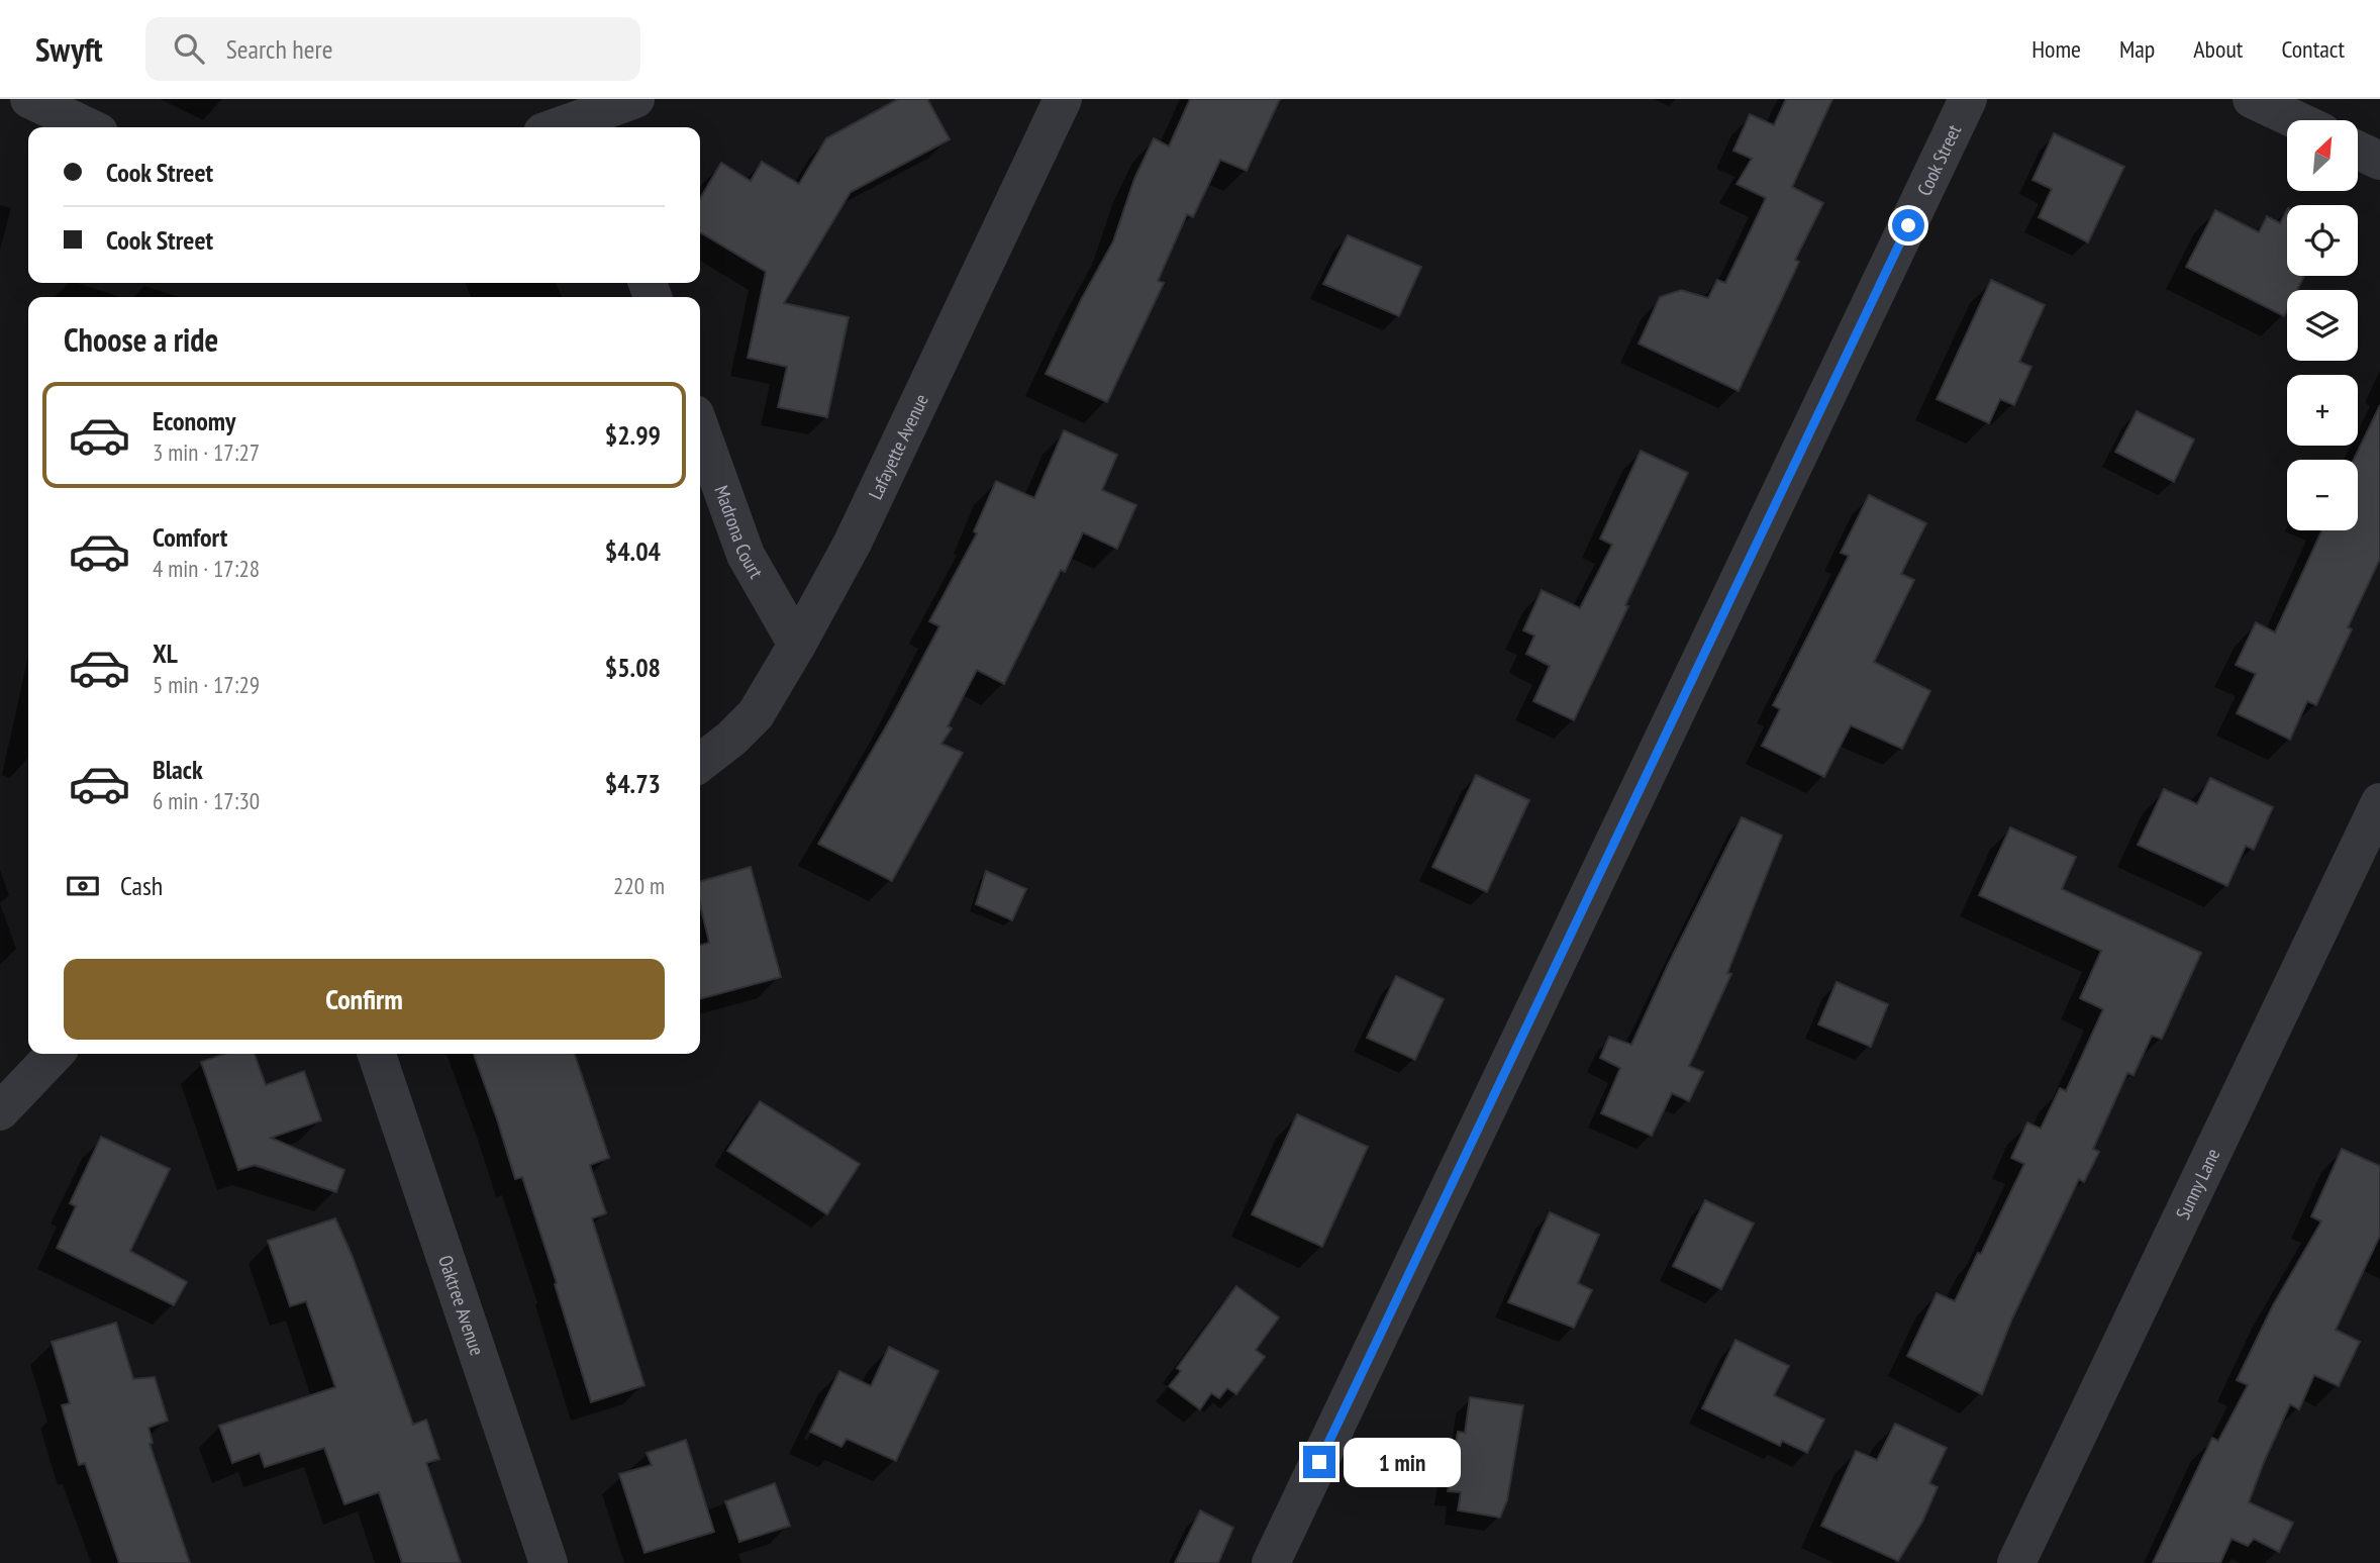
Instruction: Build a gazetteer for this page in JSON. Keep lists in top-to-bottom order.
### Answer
{
  "streets": {
    "street": [
      "Cook Street",
      "Lafayette Avenue",
      "Madrona Court",
      "Sunny Lane",
      "Oaktree Avenue"
    ]
  },
  "crossings": [
    ["Lafayette Avenue", "Madrona Court"]
  ],
  "north": "top right",
  "page": {
    "header": "Swyft",
    "search": "Search here",
    "nav": [
      "Home",
      "Map",
      "About",
      "Contact"
    ],
    "map_buttons": ["+", "−"],
    "banner": ["Cook Street", "Cook Street"],
    "heading": "Choose a ride",
    "list": [
      {
        "name": "Economy",
        "note": "3 min · 17:27",
        "value": "$2.99"
      },
      {
        "name": "Comfort",
        "note": "4 min · 17:28",
        "value": "$4.04"
      },
      {
        "name": "XL",
        "note": "5 min · 17:29",
        "value": "$5.08"
      },
      {
        "name": "Black",
        "note": "6 min · 17:30",
        "value": "$4.73"
      }
    ],
    "pay": ["Cash", "220 m"],
    "buttons": "Confirm",
    "bubble": "1 min"
  }
}
